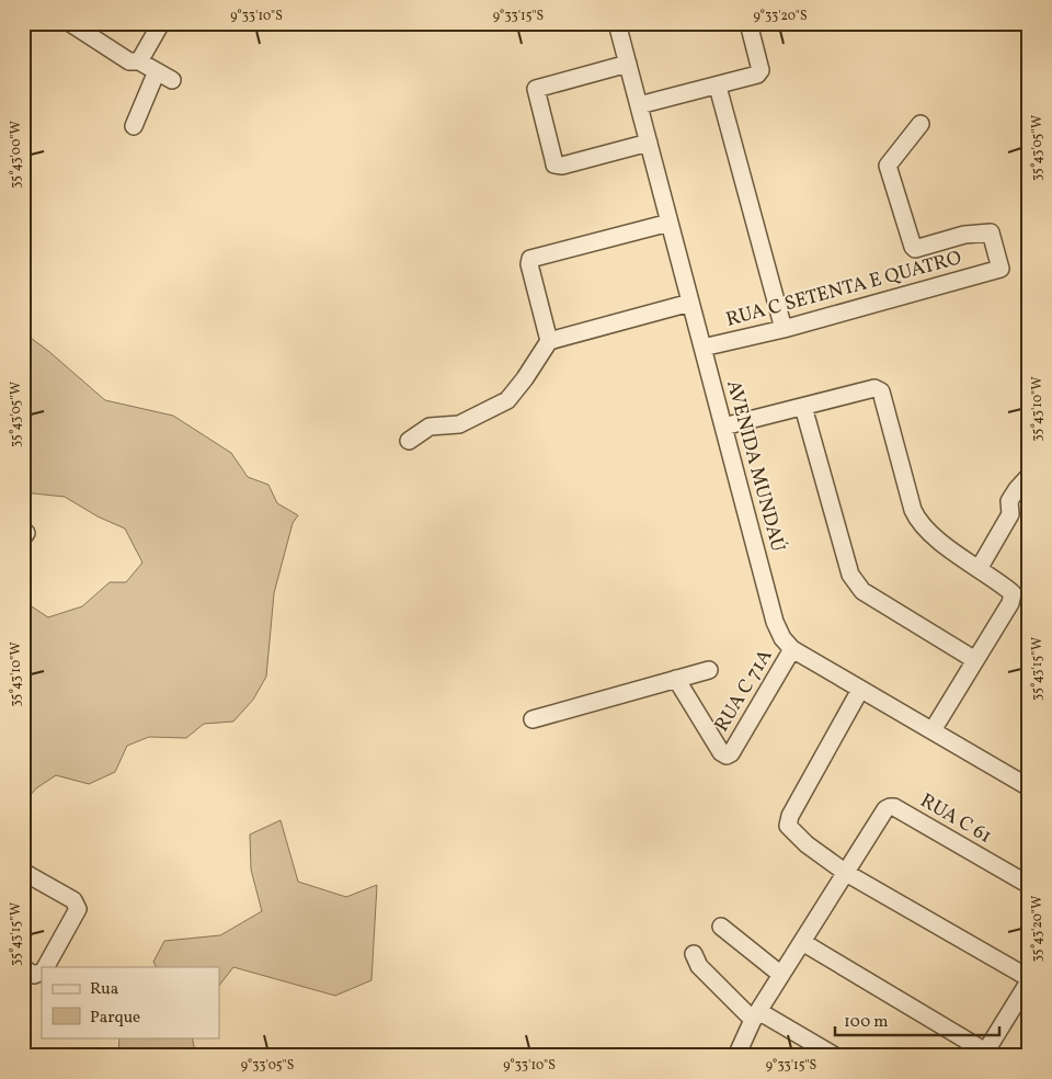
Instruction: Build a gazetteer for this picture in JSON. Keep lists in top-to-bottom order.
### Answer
{
  "streets": {
    "street": [
      "RUA C SETENTA E QUATRO",
      "AVENIDA MUNDAÚ",
      "RUA C 71A",
      "RUA C 61"
    ]
  },
  "crossings": [
    ["RUA C SETENTA E QUATRO", "AVENIDA MUNDAÚ"],
    ["AVENIDA MUNDAÚ", "RUA C 71A"]
  ],
  "legend": ["Rua", "Parque"],
  "scale_bar": "100 m",
  "coordinates": [
    "9°33'10\"S",
    "9°33'15\"S",
    "9°33'20\"S",
    "35°43'05\"W",
    "35°43'00\"W",
    "35°43'10\"W",
    "35°43'15\"W",
    "35°43'20\"W",
    "9°33'05\"S"
  ]
}
